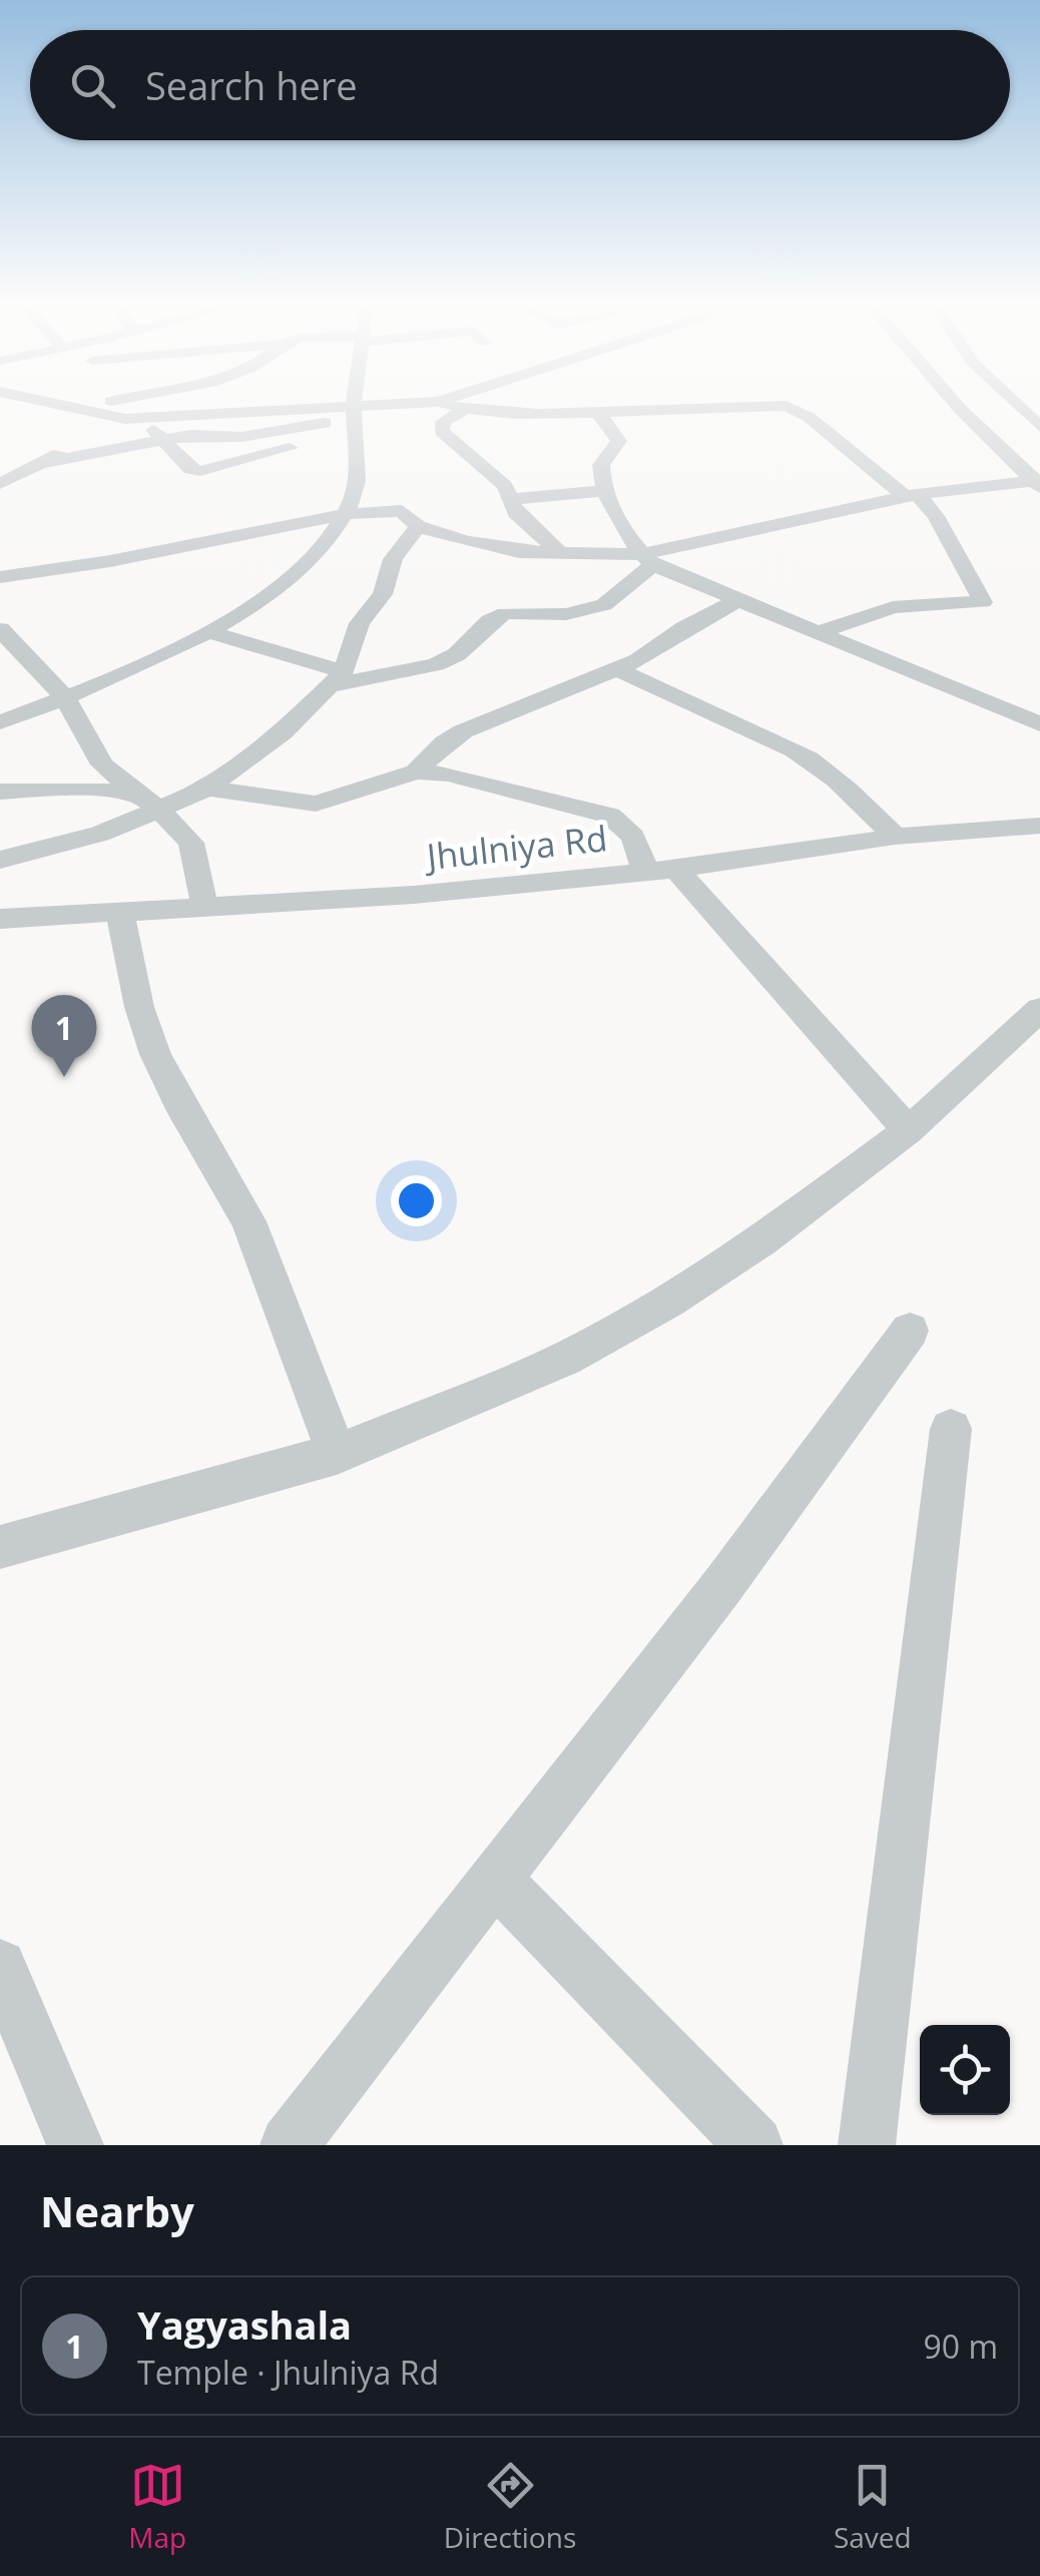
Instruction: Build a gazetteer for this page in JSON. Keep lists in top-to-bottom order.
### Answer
{
  "streets": {
    "street": ["Jhulniya Rd"]
  },
  "page": {
    "search": "Search here",
    "pins": "1",
    "heading": "Nearby",
    "list": [
      {
        "mark": "1",
        "name": "Yagyashala",
        "note": "Temple · Jhulniya Rd",
        "value": "90 m"
      }
    ],
    "nav": ["Map", "Directions", "Saved"]
  }
}
